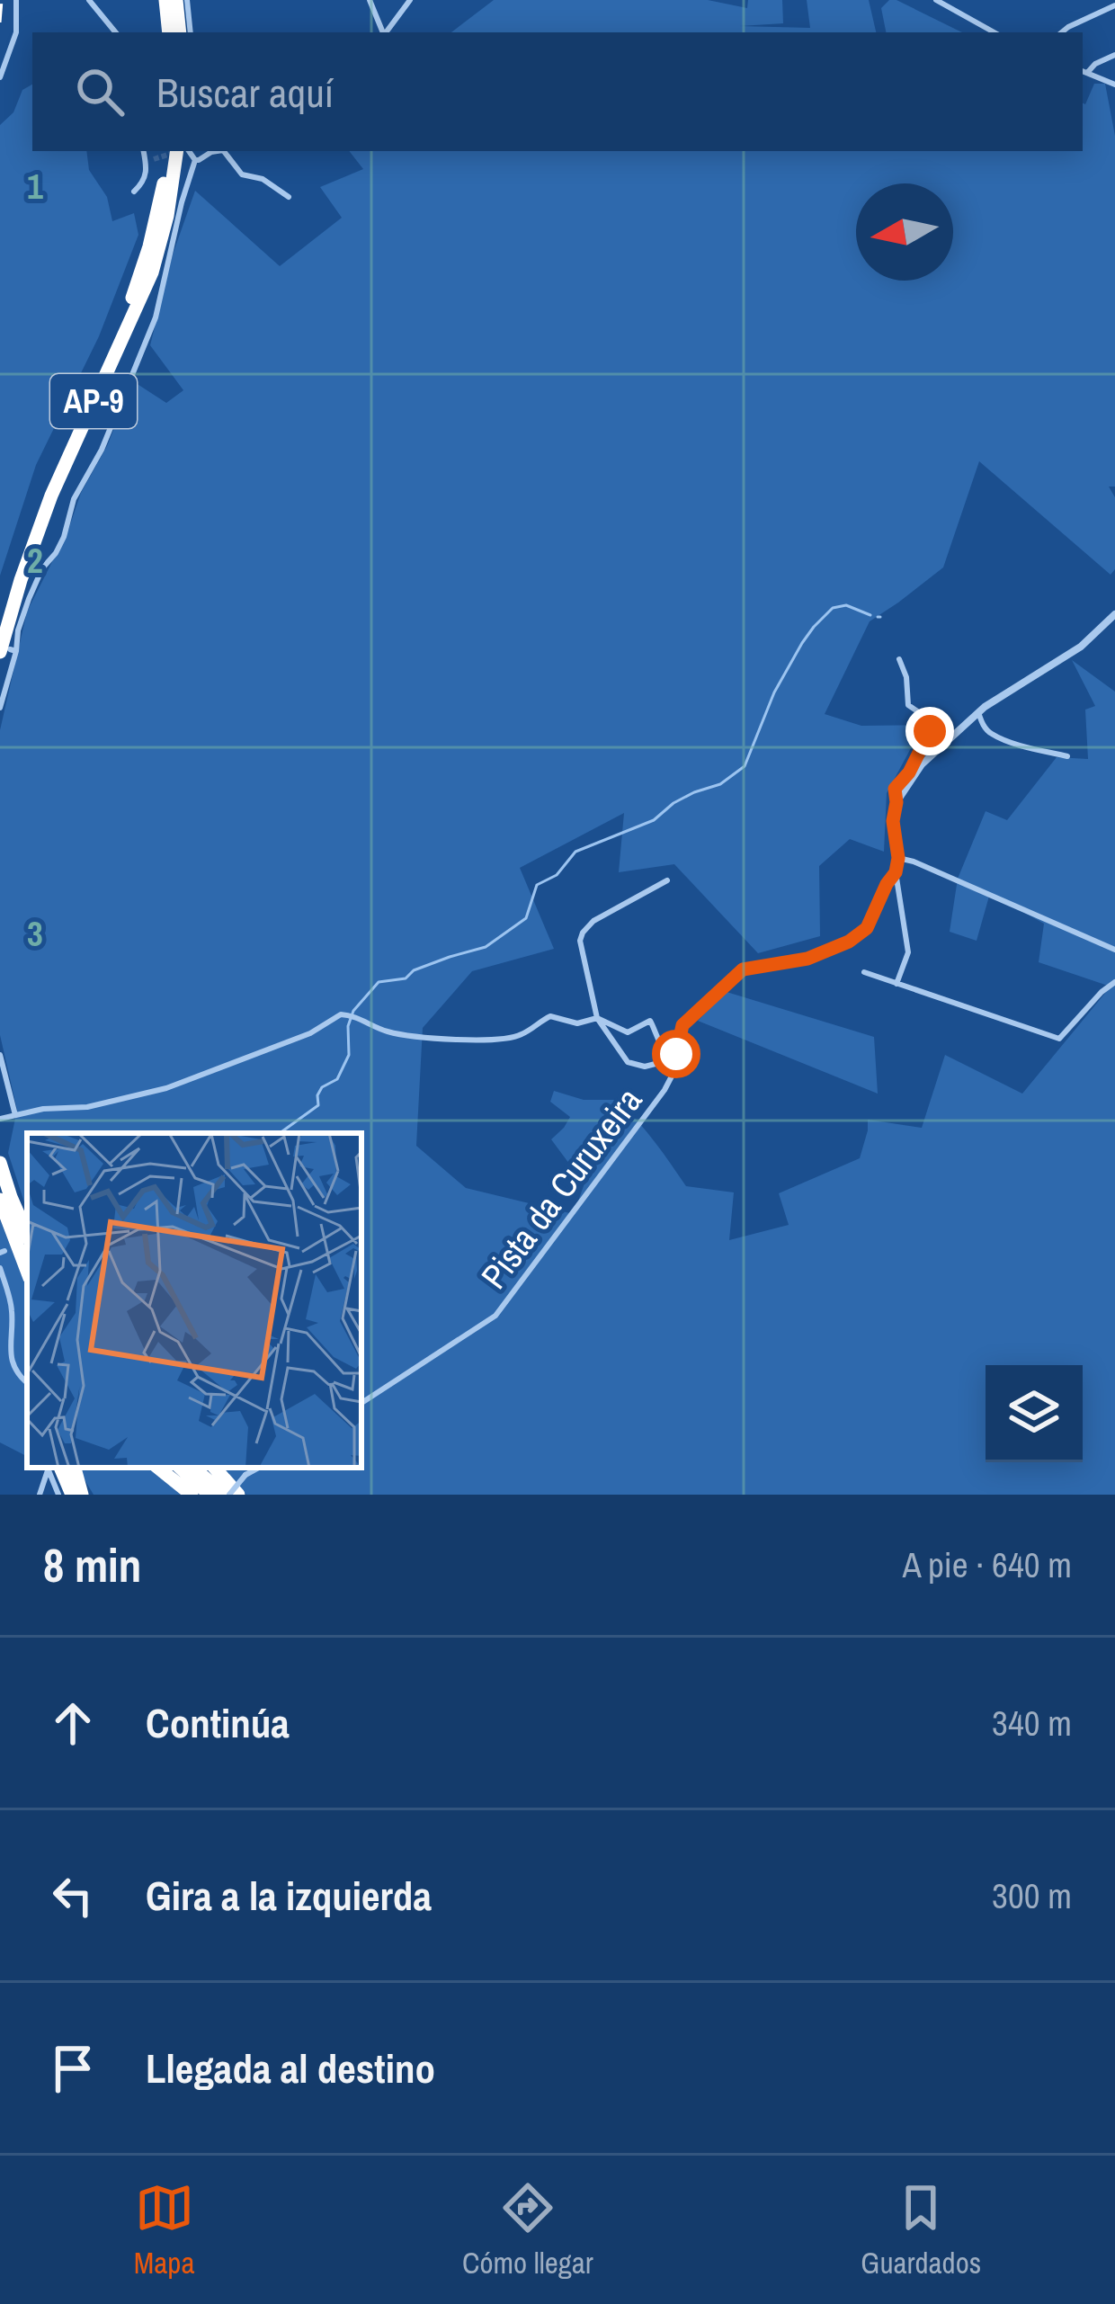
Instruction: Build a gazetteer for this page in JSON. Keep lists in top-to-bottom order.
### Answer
{
  "streets": {
    "highway": ["AP-9"],
    "street": ["Pista da Curuxeira"]
  },
  "north": "left",
  "page": {
    "search": "Buscar aquí",
    "heading": ["8 min", "A pie · 640 m"],
    "list": [
      ["Continúa", "340 m"],
      ["Gira a la izquierda", "300 m"],
      "Llegada al destino"
    ],
    "nav": ["Mapa", "Cómo llegar", "Guardados"]
  },
  "grid": {
    "rows": ["1", "2", "3"]
  }
}
